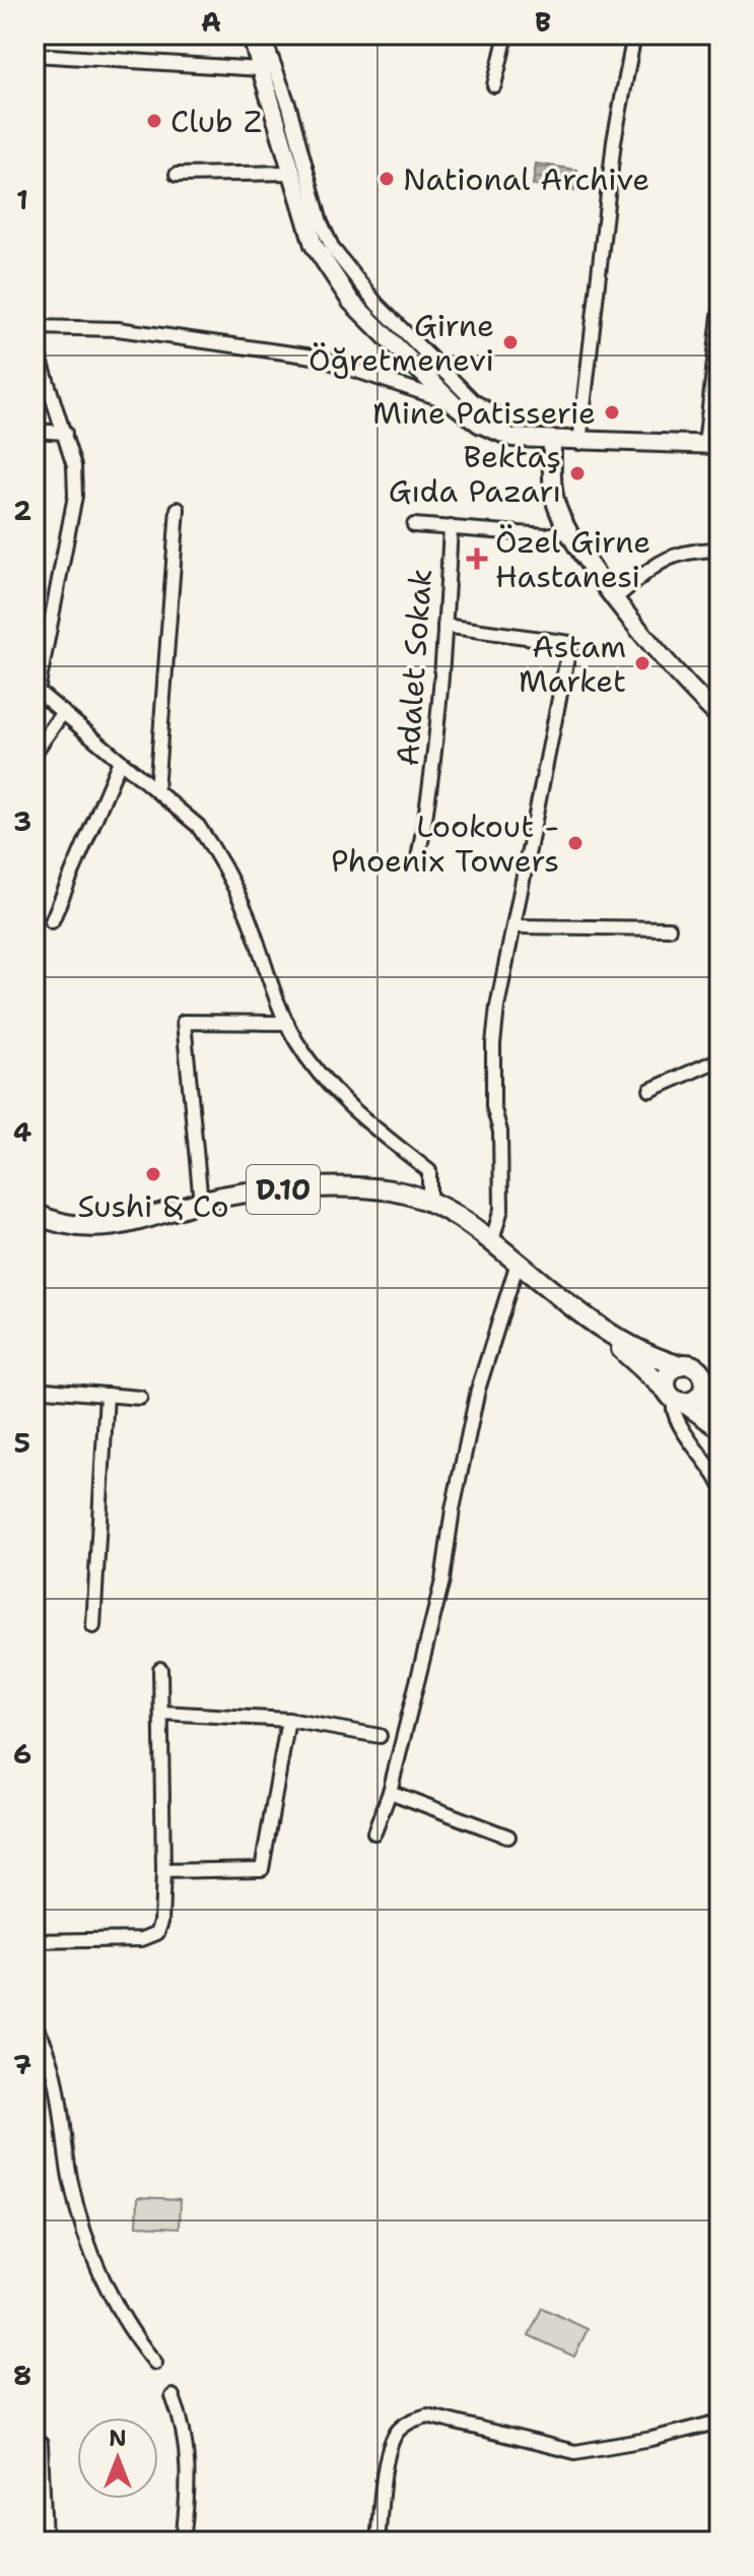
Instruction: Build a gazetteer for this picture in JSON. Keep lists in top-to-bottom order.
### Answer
{
  "streets": {
    "main road": ["D.10"],
    "street": ["Adalet Sokak"]
  },
  "places": {
    "other": [
      "Club Z",
      "National Archive",
      "Girne Öğretmenevi",
      "Mine Patisserie",
      "Bektaş Gıda Pazarı",
      "Astam Market",
      "Lookout - Phoenix Towers",
      "Sushi & Co"
    ],
    "health": ["Özel Girne Hastanesi"]
  },
  "north": "top",
  "grid": {
    "columns": ["A", "B"],
    "rows": [
      "1",
      "2",
      "3",
      "4",
      "5",
      "6",
      "7",
      "8"
    ]
  }
}
